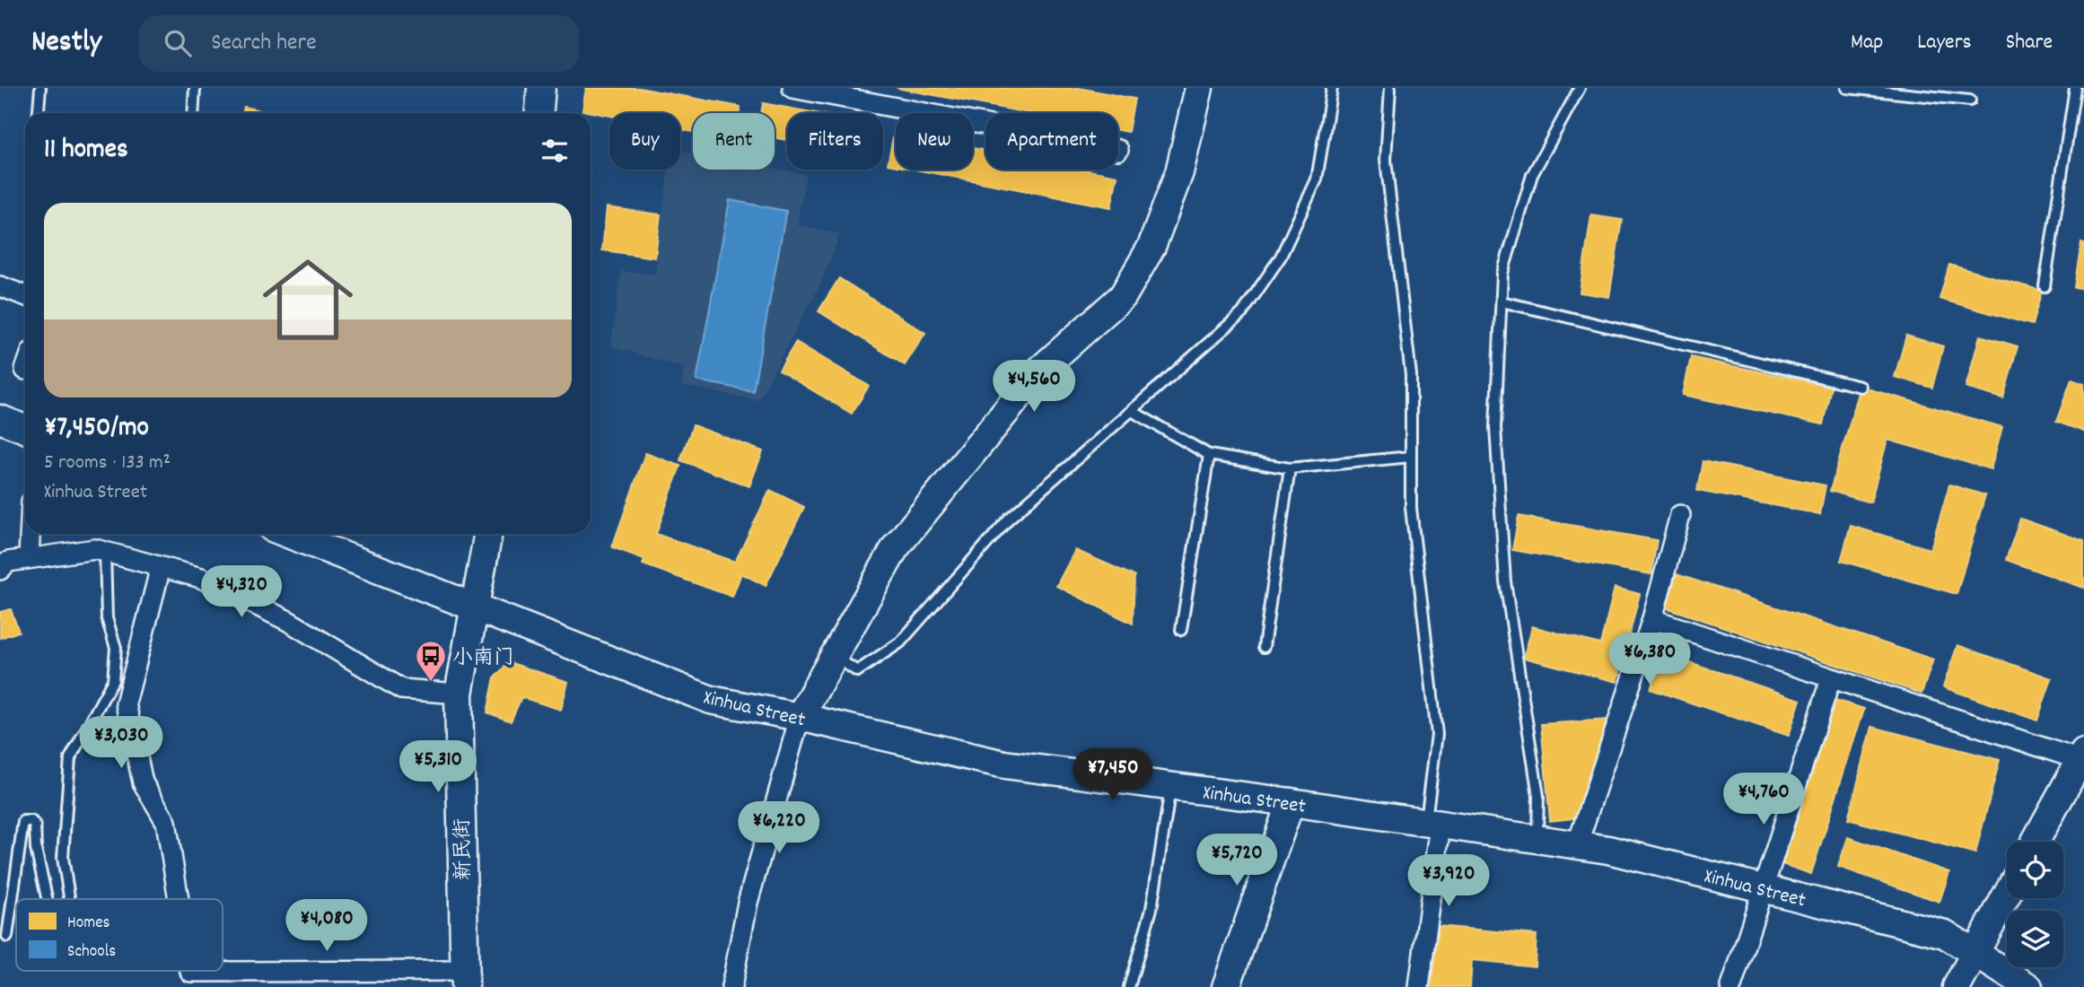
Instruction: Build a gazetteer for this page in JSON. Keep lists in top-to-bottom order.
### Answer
{
  "streets": {
    "street": ["Xinhua Street", "新民街"]
  },
  "crossings": [
    ["Xinhua Street", "新民街"]
  ],
  "places": {
    "bus stop": ["小南门"]
  },
  "legend": ["Homes", "Schools"],
  "page": {
    "header": "Nestly",
    "search": "Search here",
    "nav": ["Map", "Layers", "Share"],
    "chip": [
      "Buy",
      "Rent",
      "Filters",
      "New",
      "Apartment"
    ],
    "heading": "11 homes",
    "list": [
      {
        "name": "¥7,450/mo",
        "note": "5 rooms · 133 m² · Xinhua Street"
      }
    ],
    "price": [
      "¥4,560",
      "¥4,320",
      "¥6,380",
      "¥3,030",
      "¥5,310",
      "¥7,450",
      "¥4,760",
      "¥6,220",
      "¥5,720",
      "¥3,920",
      "¥4,080"
    ]
  }
}
